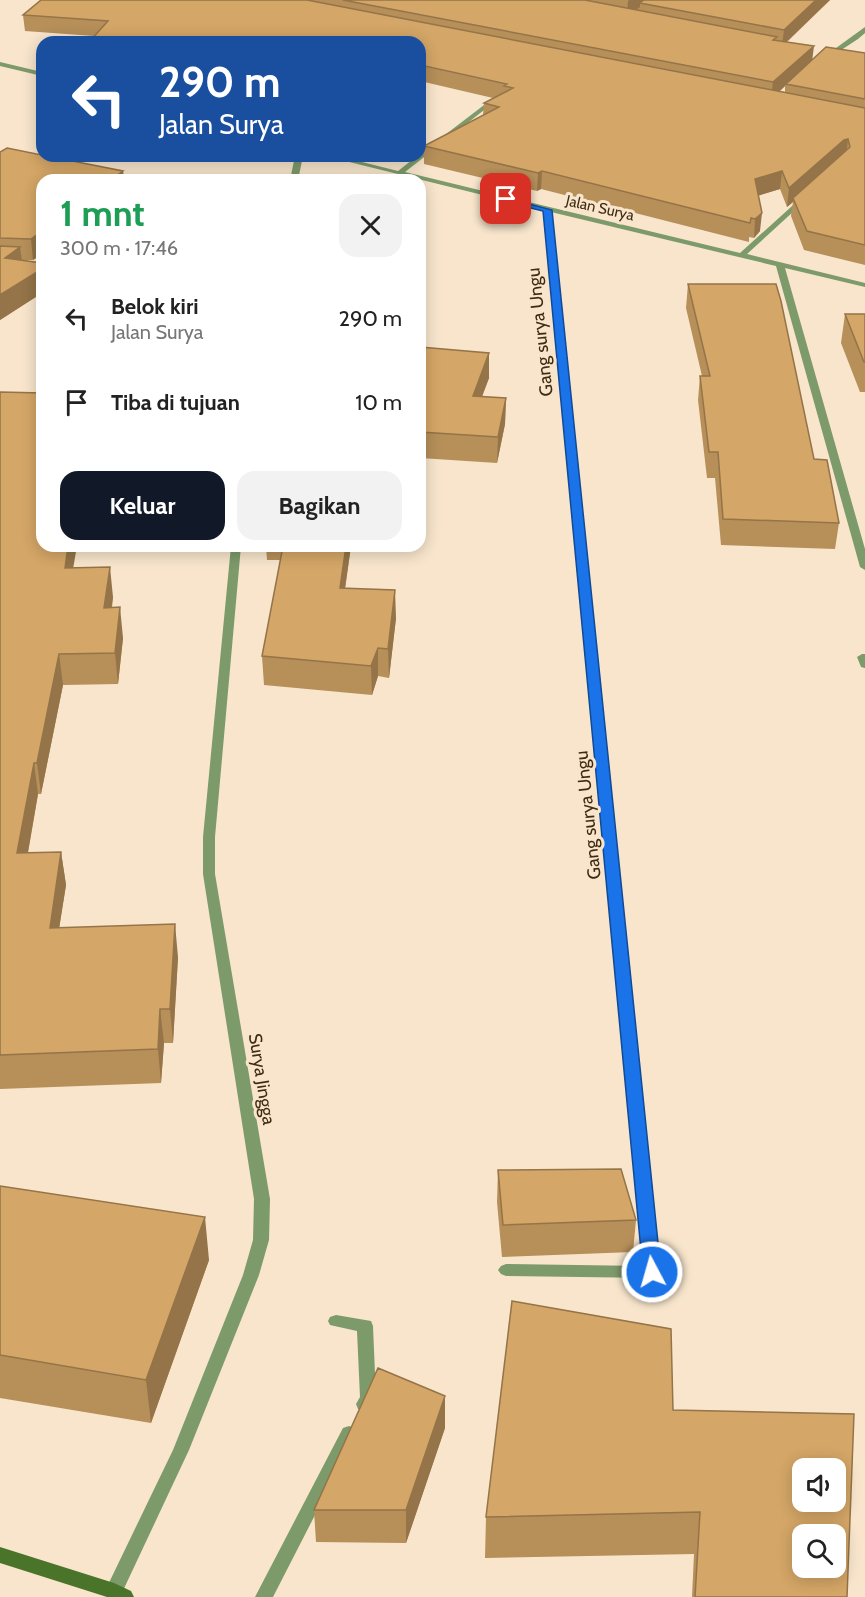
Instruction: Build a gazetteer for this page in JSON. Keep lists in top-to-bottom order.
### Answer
{
  "streets": {
    "street": ["Jalan Surya", "Gang surya Ungu", "Surya Jingga"]
  },
  "crossings": [
    ["Jalan Surya", "Gang surya Ungu"]
  ],
  "page": {
    "turn": ["290 m", "Jalan Surya"],
    "heading": ["1 mnt", "300 m · 17:46"],
    "list": [
      {
        "name": "Belok kiri",
        "note": "Jalan Surya",
        "value": "290 m"
      },
      {
        "name": "Tiba di tujuan",
        "value": "10 m"
      }
    ],
    "buttons": ["Keluar", "Bagikan"]
  }
}
